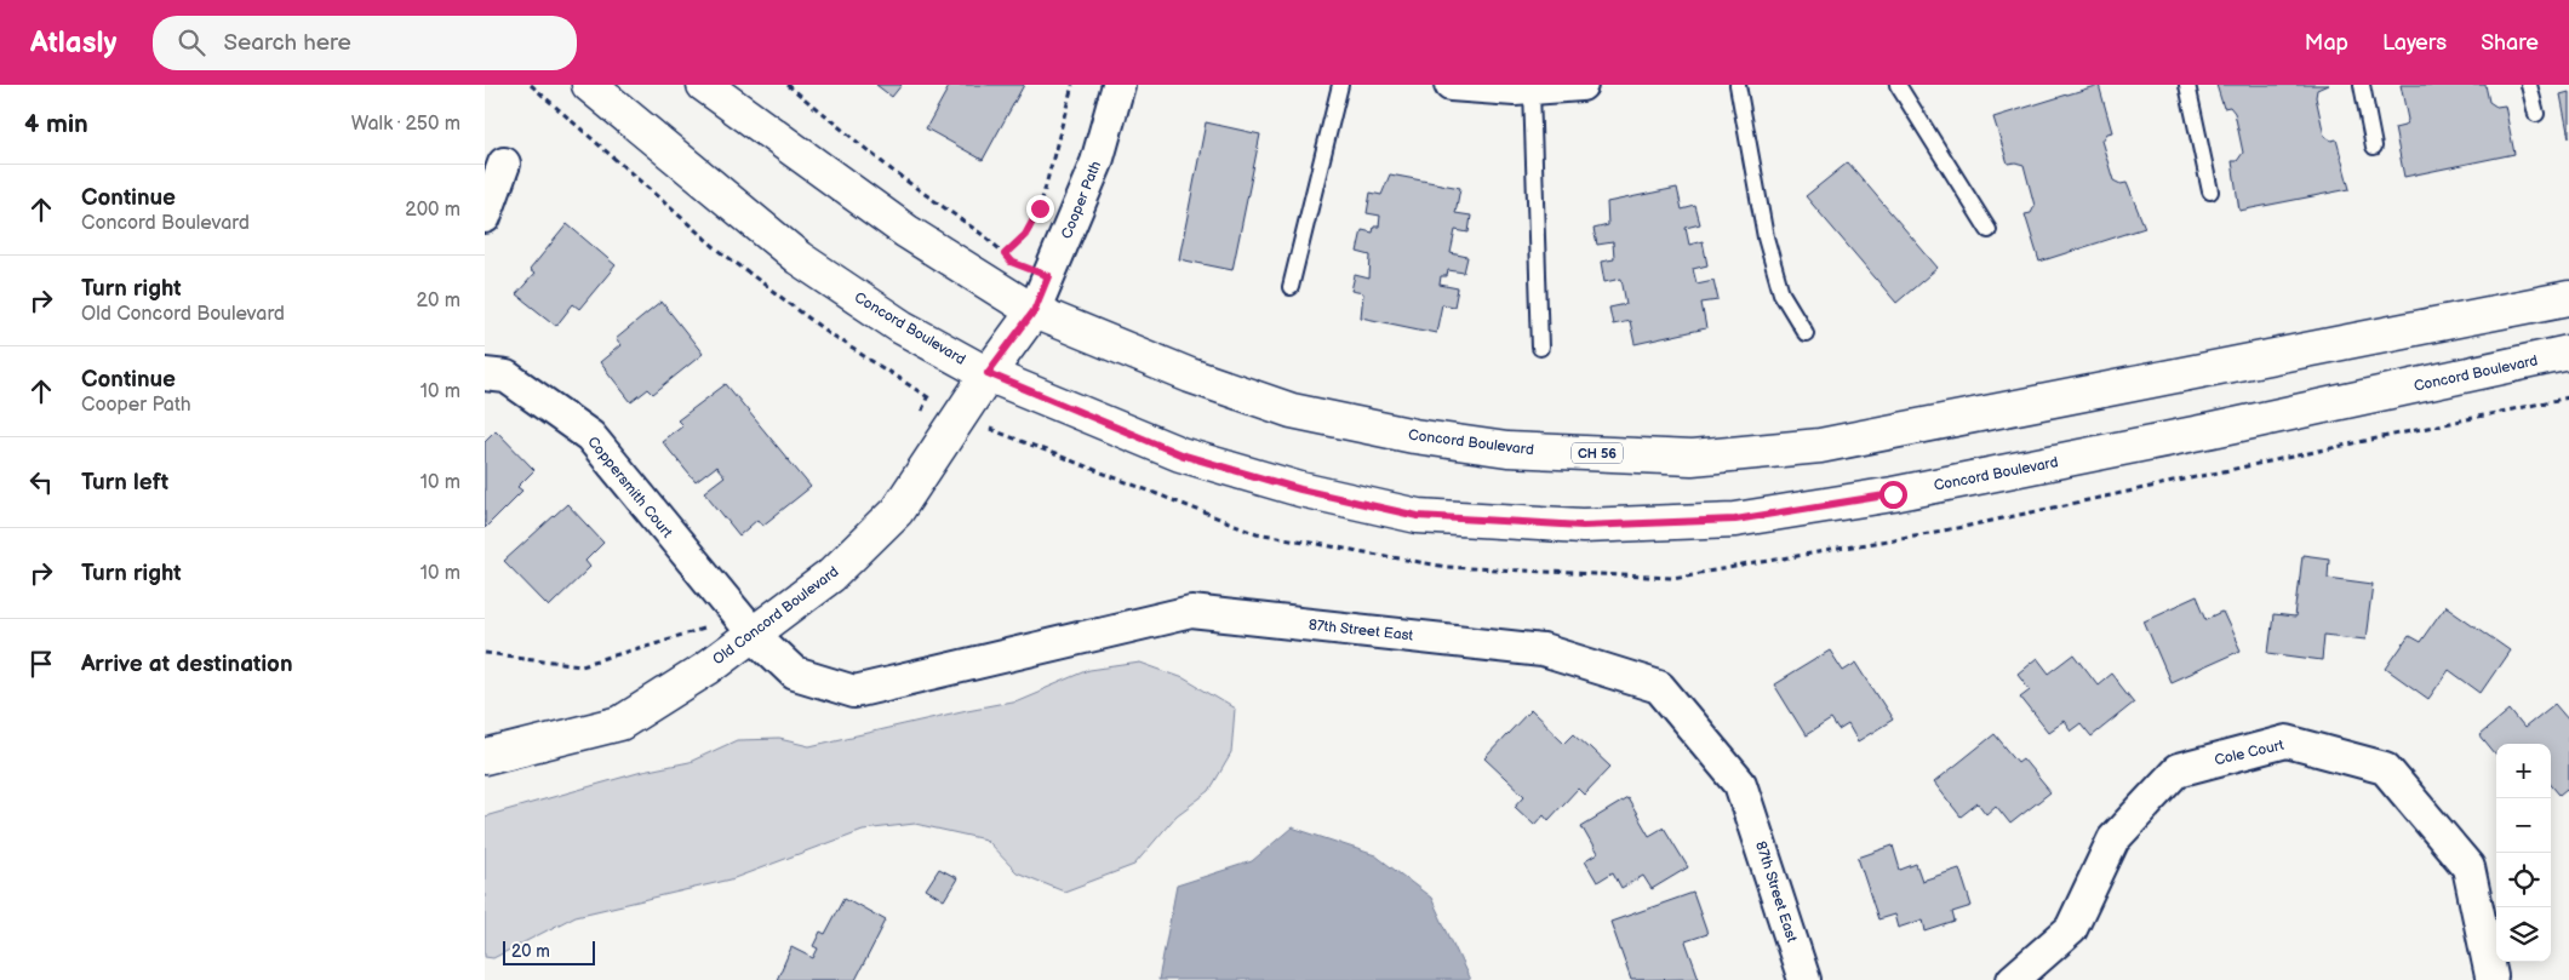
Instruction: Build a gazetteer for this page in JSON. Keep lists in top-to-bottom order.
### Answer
{
  "streets": {
    "main road": ["Concord Boulevard", "CH 56", "Old Concord Boulevard"],
    "street": [
      "Cooper Path",
      "Coppersmith Court",
      "87th Street East",
      "Cole Court"
    ]
  },
  "crossings": [
    ["Cooper Path", "Concord Boulevard"],
    ["Cooper Path", "Old Concord Boulevard"],
    ["Concord Boulevard", "Old Concord Boulevard"],
    ["Coppersmith Court", "Old Concord Boulevard"],
    ["Coppersmith Court", "87th Street East"],
    ["Old Concord Boulevard", "87th Street East"]
  ],
  "scale_bar": "20 m",
  "page": {
    "header": "Atlasly",
    "search": "Search here",
    "nav": ["Map", "Layers", "Share"],
    "heading": ["4 min", "Walk · 250 m"],
    "list": [
      ["Continue", "Concord Boulevard", "200 m"],
      ["Turn right", "Old Concord Boulevard", "20 m"],
      ["Continue", "Cooper Path", "10 m"],
      ["Turn left", "10 m"],
      ["Turn right", "10 m"],
      "Arrive at destination"
    ],
    "map_buttons": ["+", "−"],
    "scale": "20 m"
  }
}
